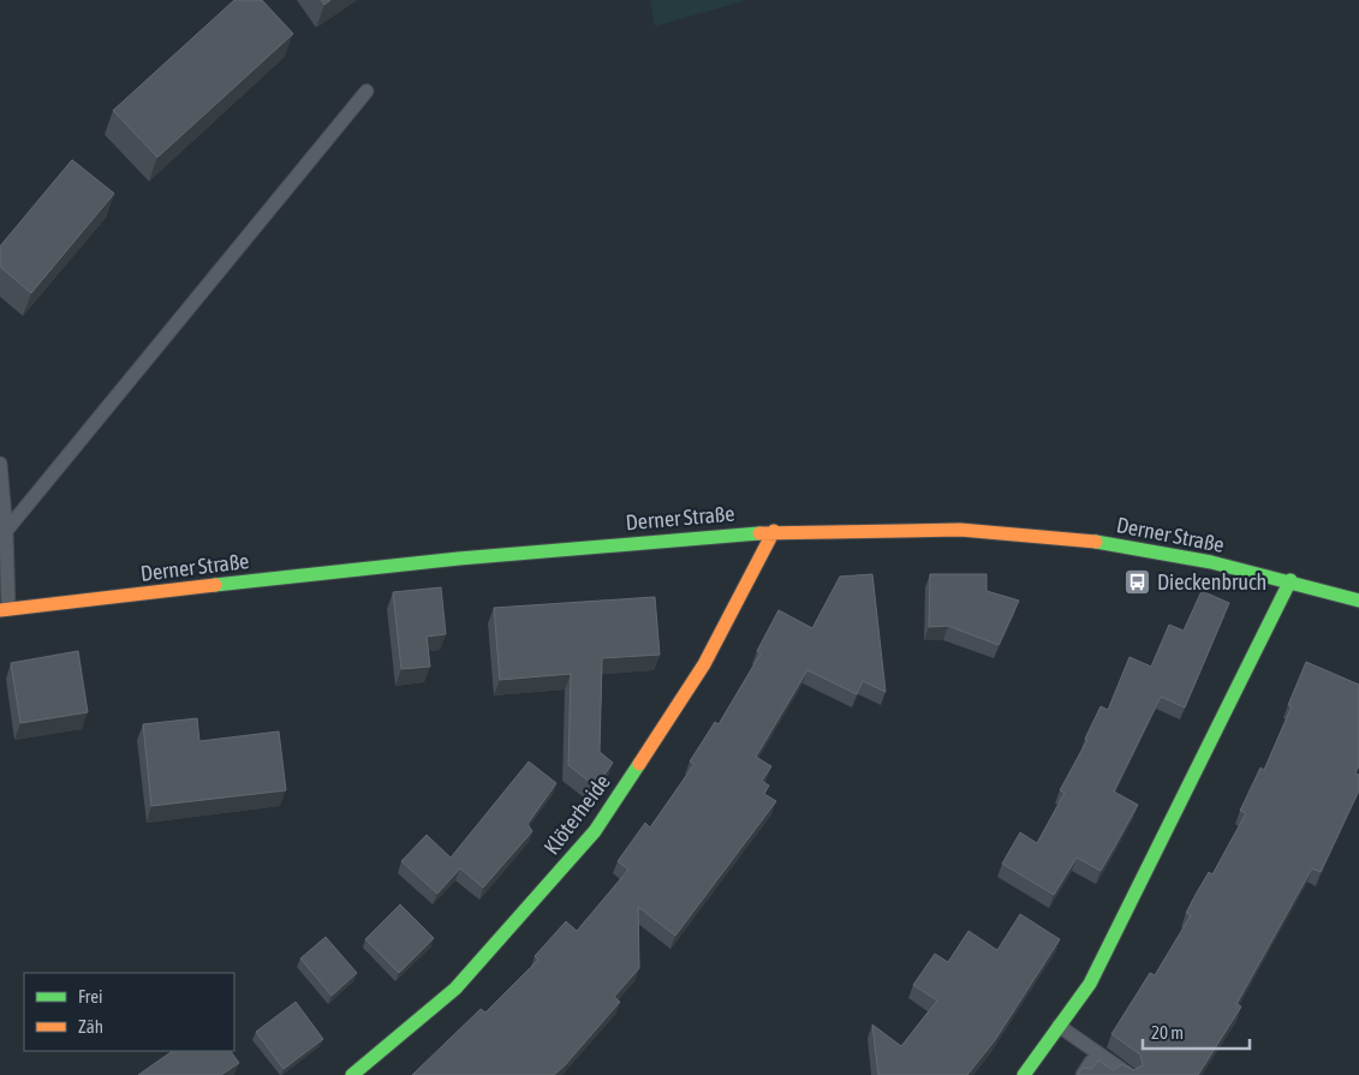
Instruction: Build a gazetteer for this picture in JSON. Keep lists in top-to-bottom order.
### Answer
{
  "streets": {
    "street": ["Derner Straße", "Klöterheide"]
  },
  "crossings": [
    ["Derner Straße", "Klöterheide"]
  ],
  "places": {
    "bus stop": ["Dieckenbruch"]
  },
  "legend": ["Frei", "Zäh"],
  "scale_bar": "20 m"
}
